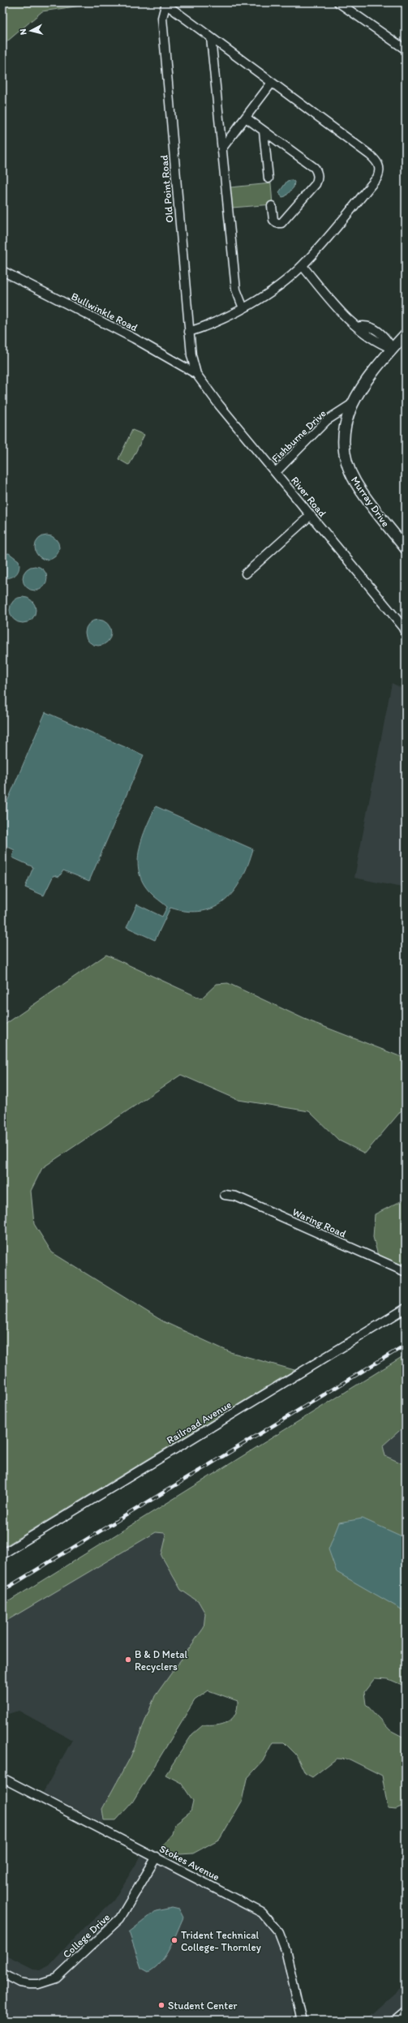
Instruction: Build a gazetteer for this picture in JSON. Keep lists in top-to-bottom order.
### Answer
{
  "streets": {
    "street": [
      "Old Point Road",
      "Bullwinkle Road",
      "Fishburne Drive",
      "River Road",
      "Murray Drive",
      "Waring Road",
      "Railroad Avenue",
      "Stokes Avenue",
      "College Drive"
    ]
  },
  "crossings": [
    ["Old Point Road", "Bullwinkle Road"],
    ["Old Point Road", "River Road"],
    ["Bullwinkle Road", "River Road"],
    ["Fishburne Drive", "River Road"],
    ["Fishburne Drive", "Murray Drive"],
    ["Stokes Avenue", "College Drive"]
  ],
  "places": ["B & D Metal Recyclers", "Trident Technical College- Thornley", "Student Center"],
  "north": "left"
}
